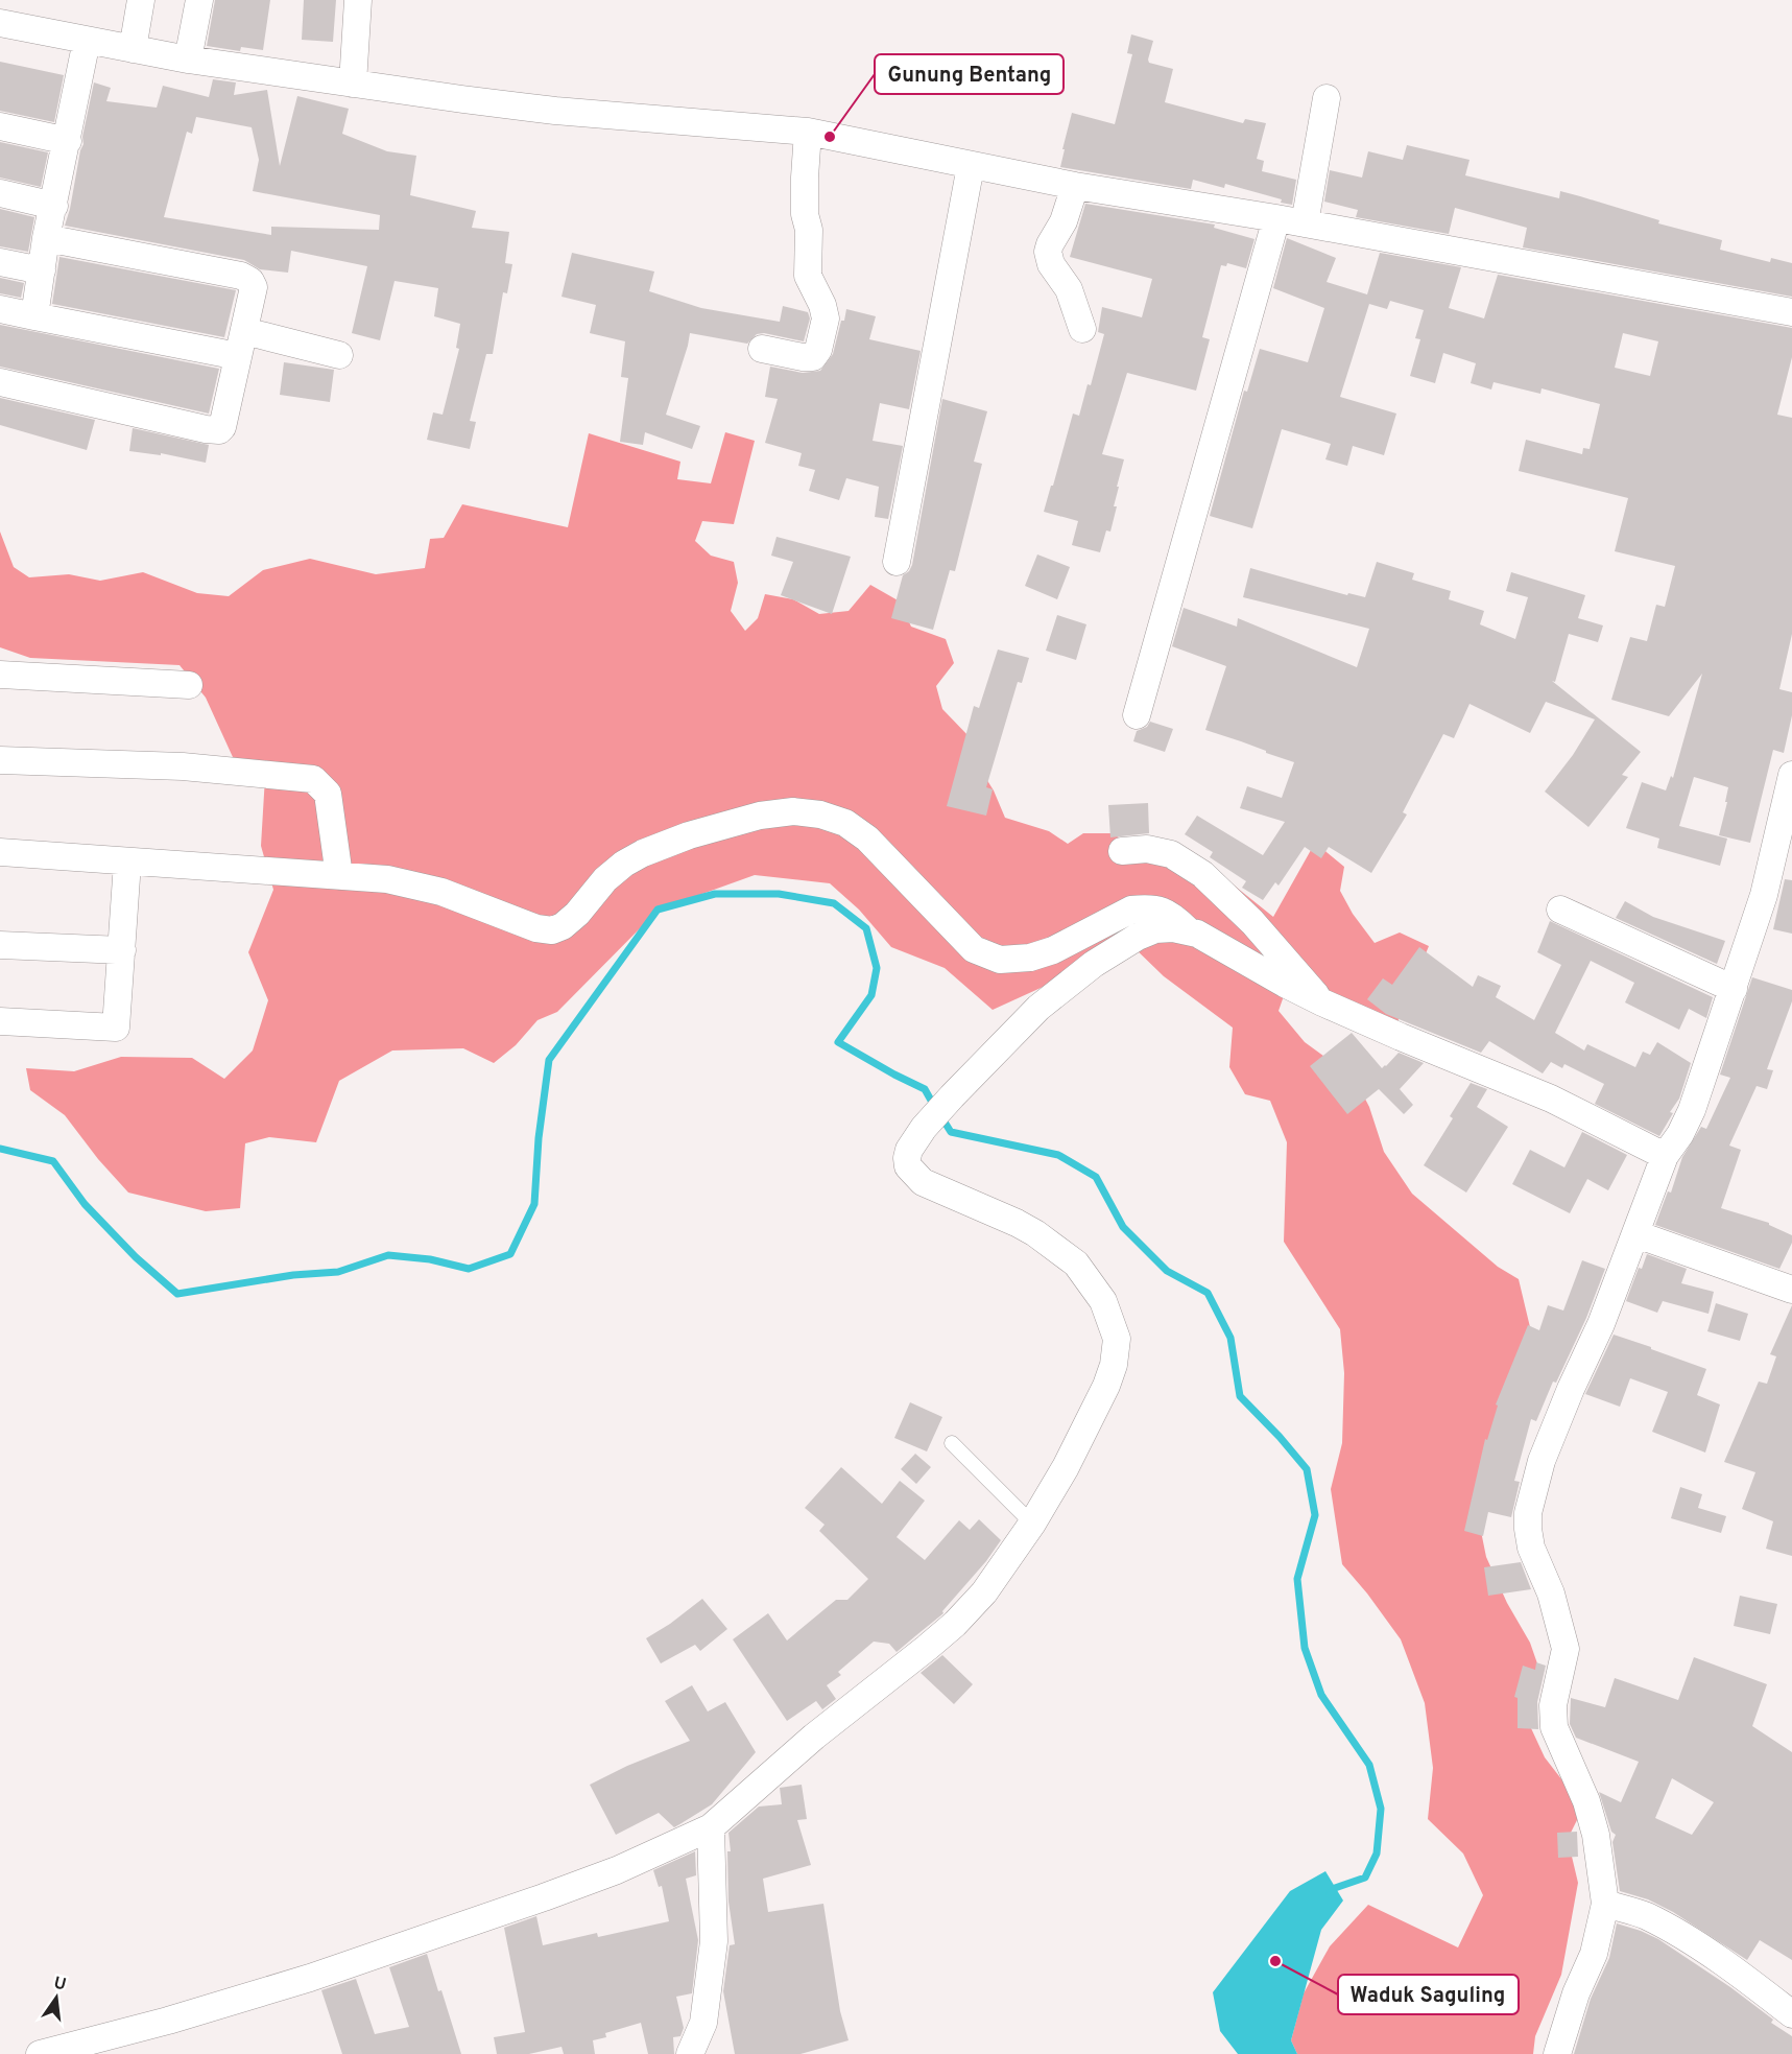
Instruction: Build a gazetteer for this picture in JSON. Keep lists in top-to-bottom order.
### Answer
{
  "places": ["Gunung Bentang", "Waduk Saguling"],
  "north": "top"
}
